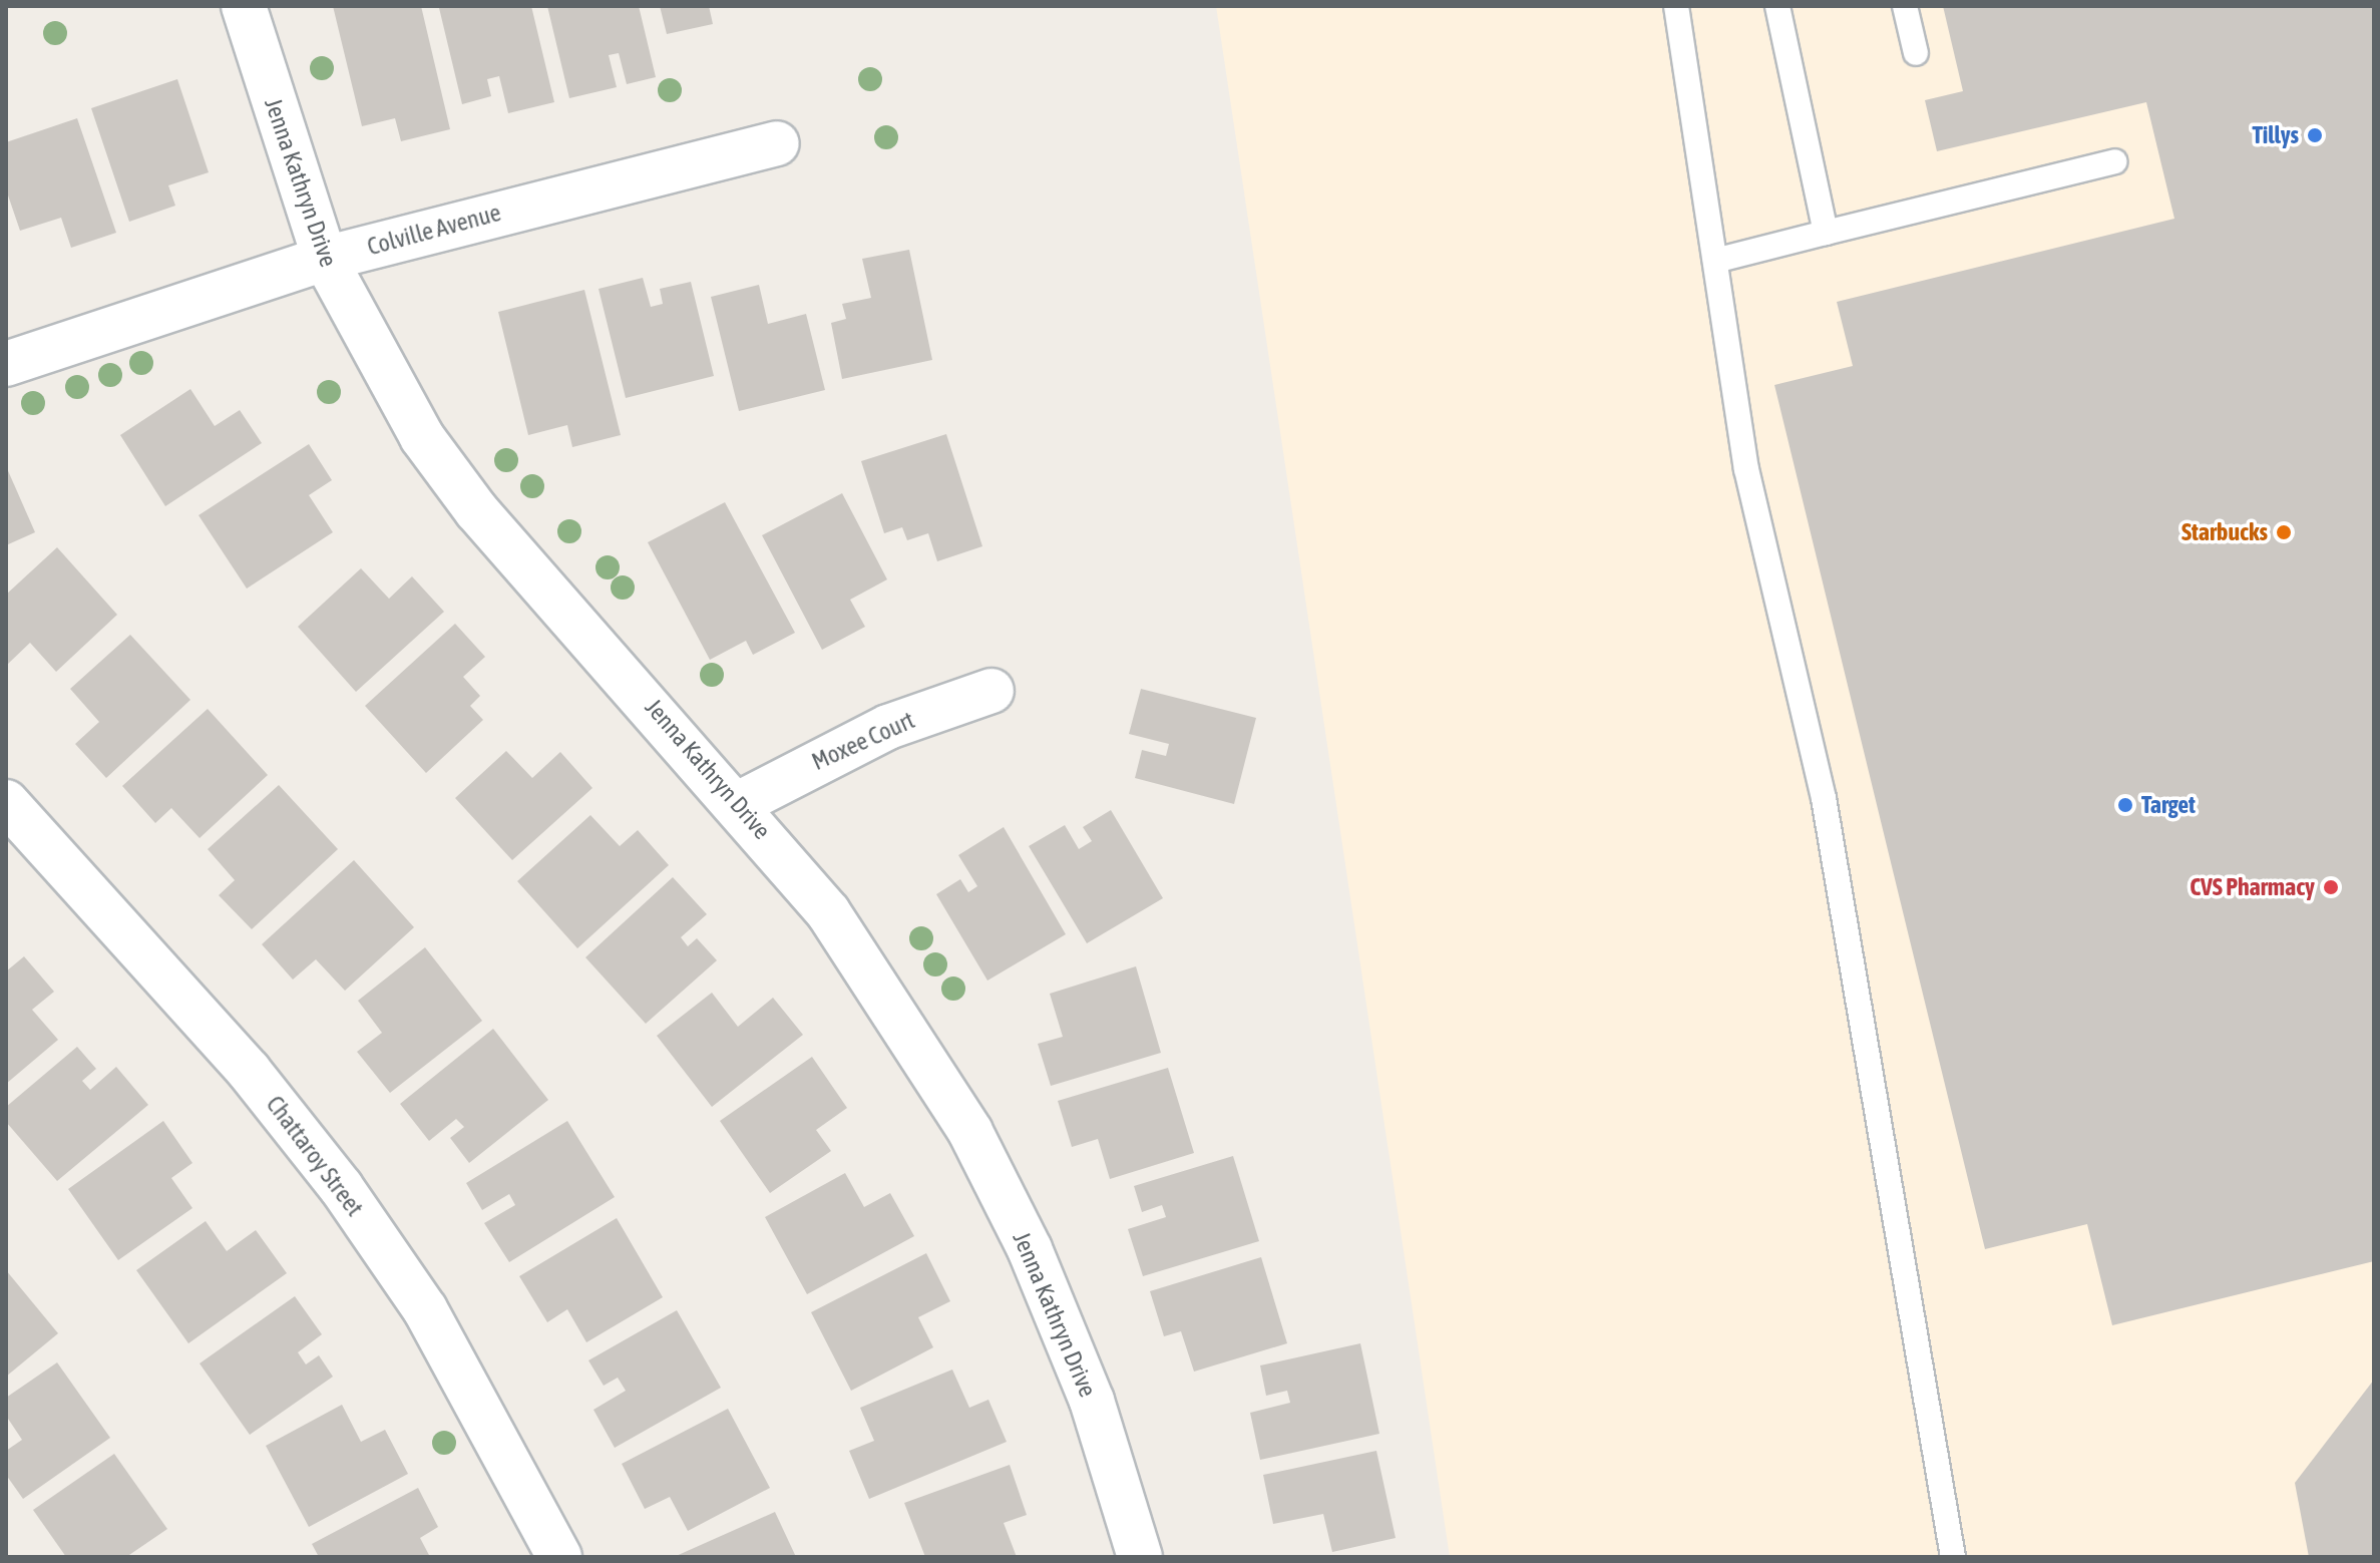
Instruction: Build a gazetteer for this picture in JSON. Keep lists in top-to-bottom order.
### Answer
{
  "streets": {
    "street": [
      "Jenna Kathryn Drive",
      "Colville Avenue",
      "Moxee Court",
      "Chattaroy Street"
    ]
  },
  "crossings": [
    ["Jenna Kathryn Drive", "Colville Avenue"],
    ["Jenna Kathryn Drive", "Moxee Court"]
  ],
  "places": [
    "Tillys",
    "Starbucks",
    "Target",
    "CVS Pharmacy"
  ]
}
